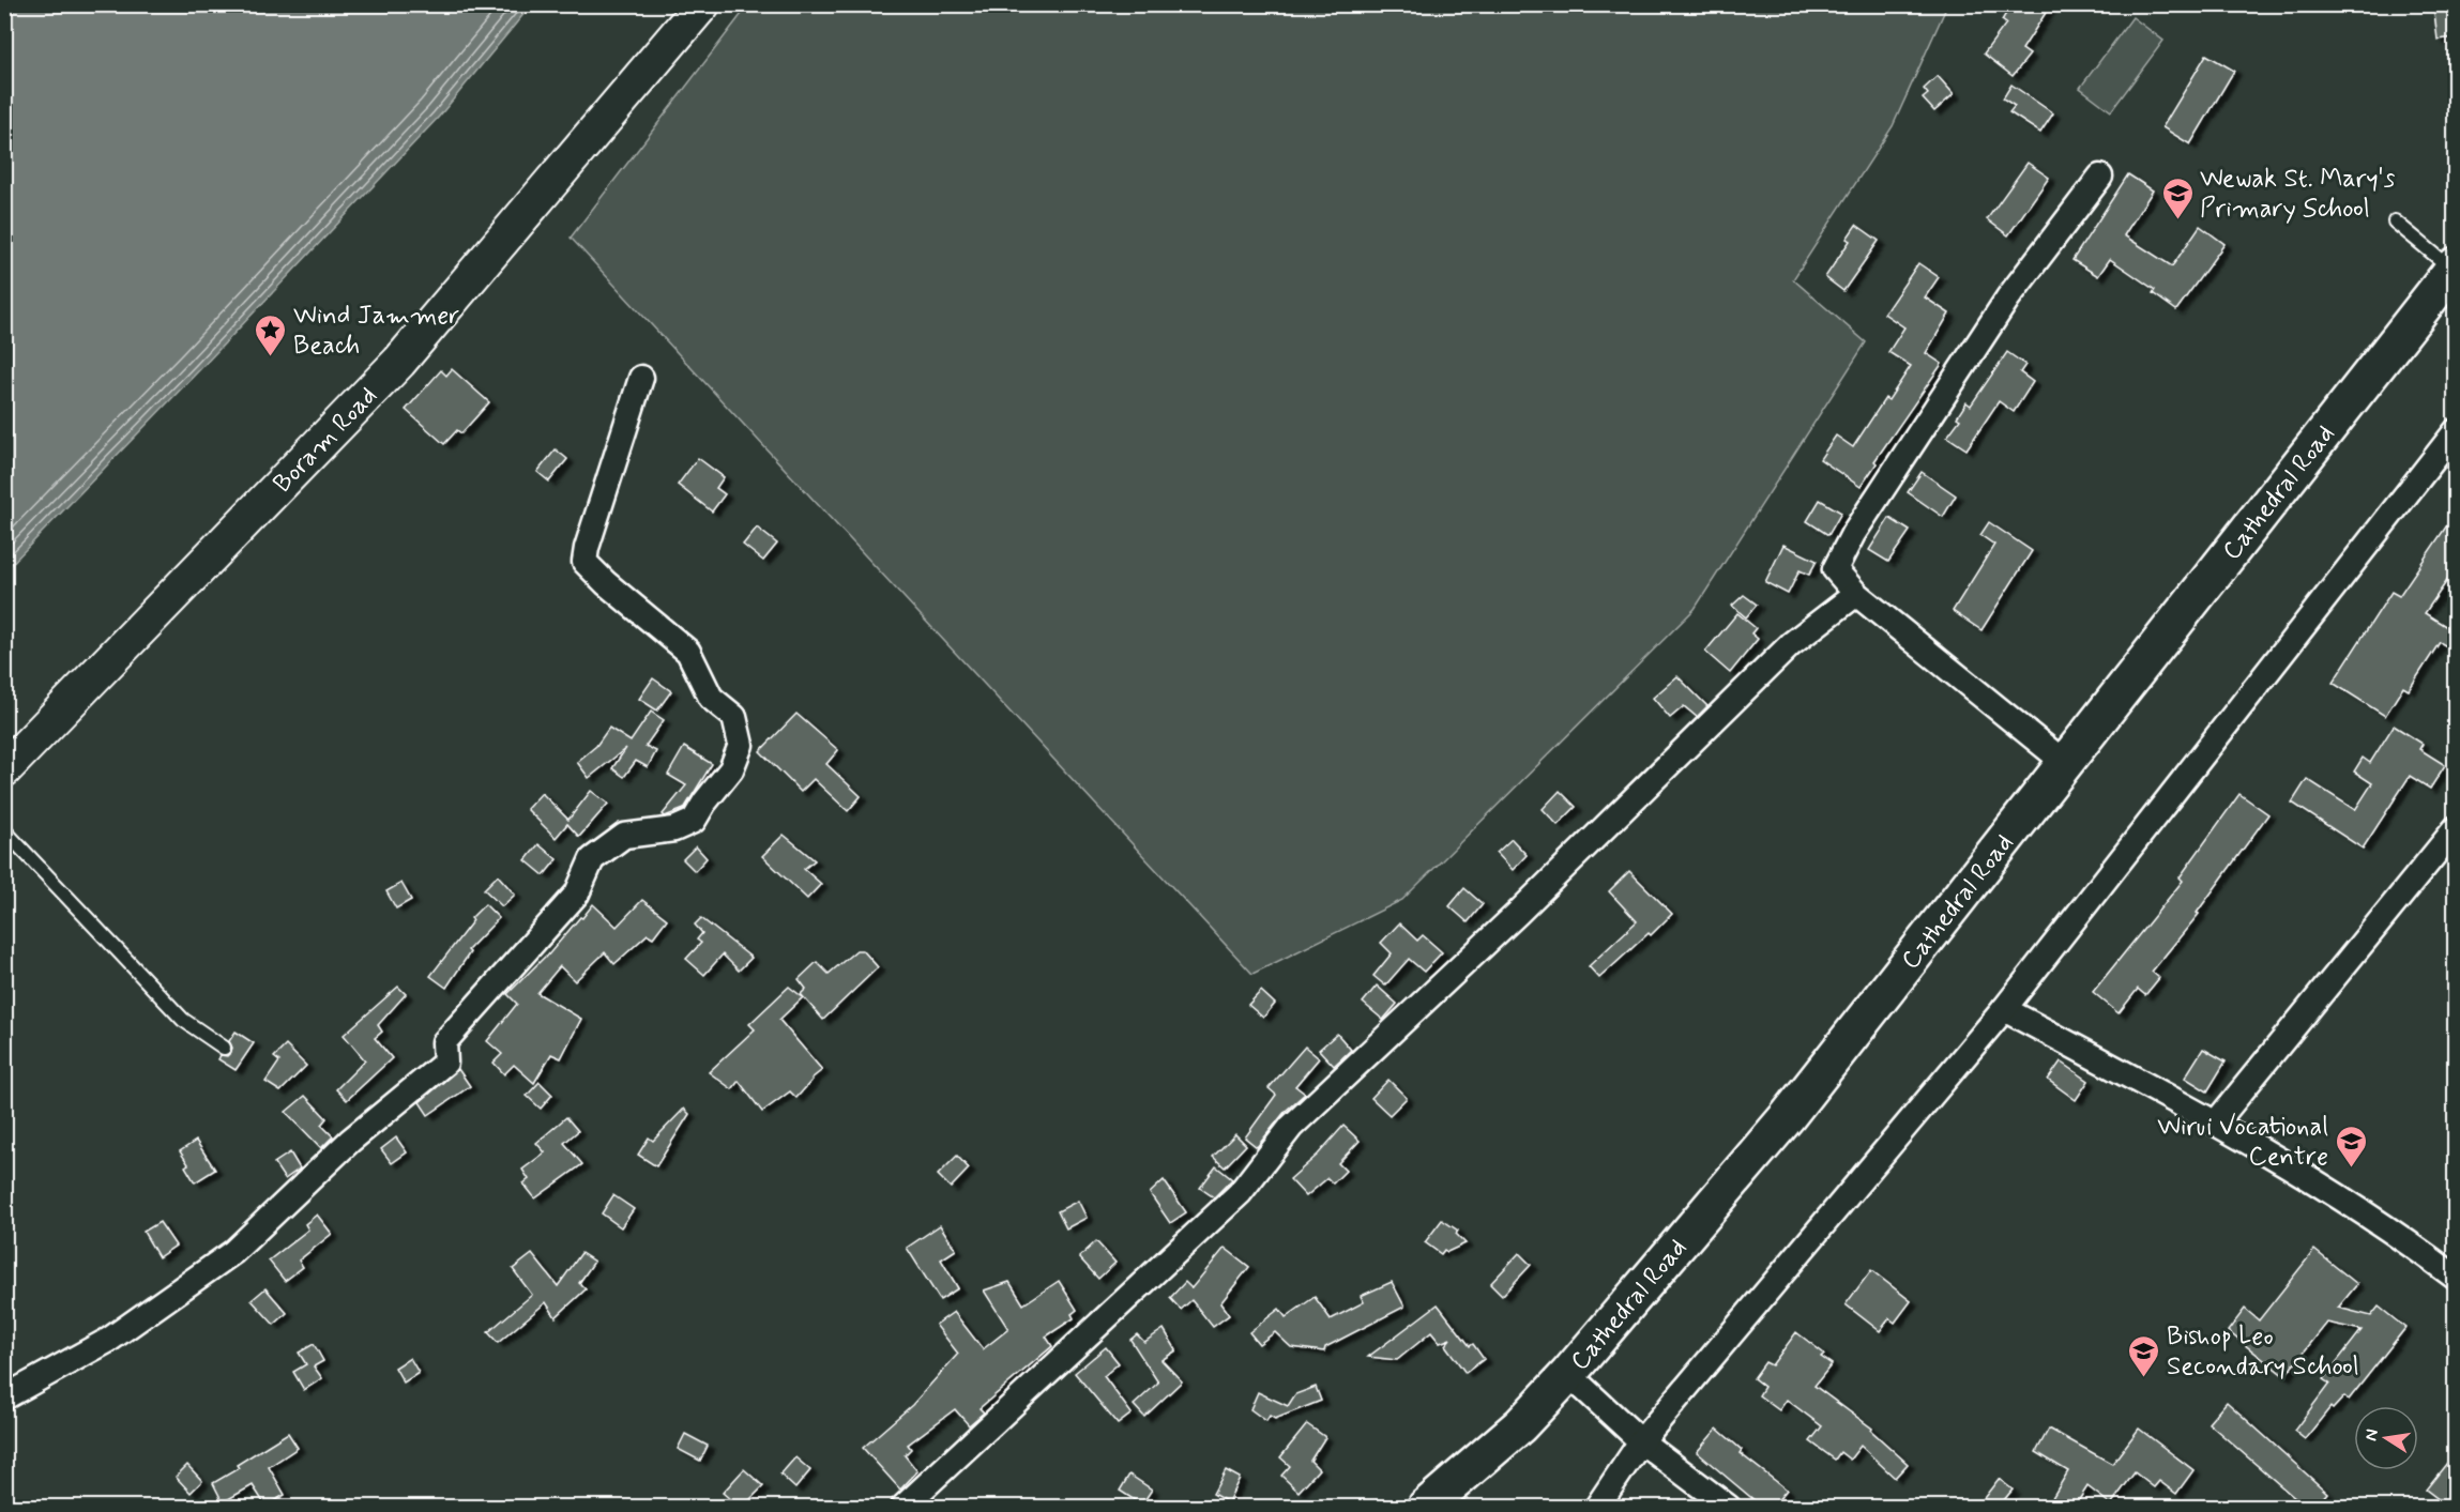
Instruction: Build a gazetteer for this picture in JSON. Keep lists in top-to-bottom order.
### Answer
{
  "streets": {
    "main road": ["Cathedral Road"],
    "street": ["Boram Road"]
  },
  "places": {
    "school or university": ["Wewak St. Mary's Primary School", "Wirui Vocational Centre", "Bishop Leo Secondary School"],
    "place": ["Wind Jammer Beach"]
  },
  "north": "left"
}
